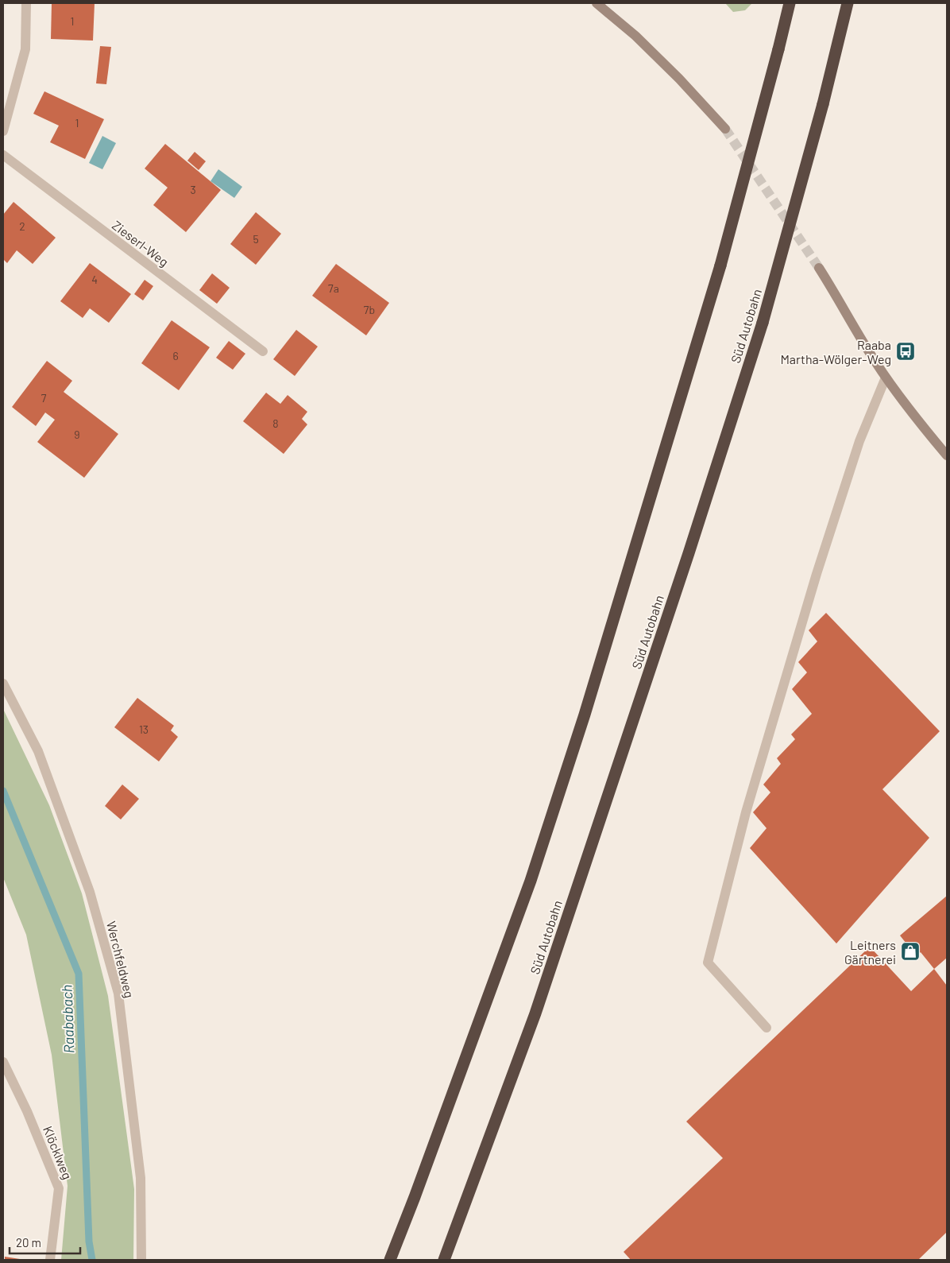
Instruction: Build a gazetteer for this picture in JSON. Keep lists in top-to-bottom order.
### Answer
{
  "streets": {
    "highway": ["Süd Autobahn"],
    "street": ["Zieserl-Weg", "Werchfeldweg", "Klöcklweg"]
  },
  "water": ["Raababach"],
  "places": {
    "bus stop": ["Raaba Martha-Wölger-Weg"],
    "shop": ["Leitners Gärtnerei"]
  },
  "house_numbers": [
    "1",
    "1",
    "3",
    "2",
    "5",
    "4",
    "7a",
    "7b",
    "6",
    "7",
    "8",
    "9",
    "13"
  ],
  "scale_bar": "20 m"
}
